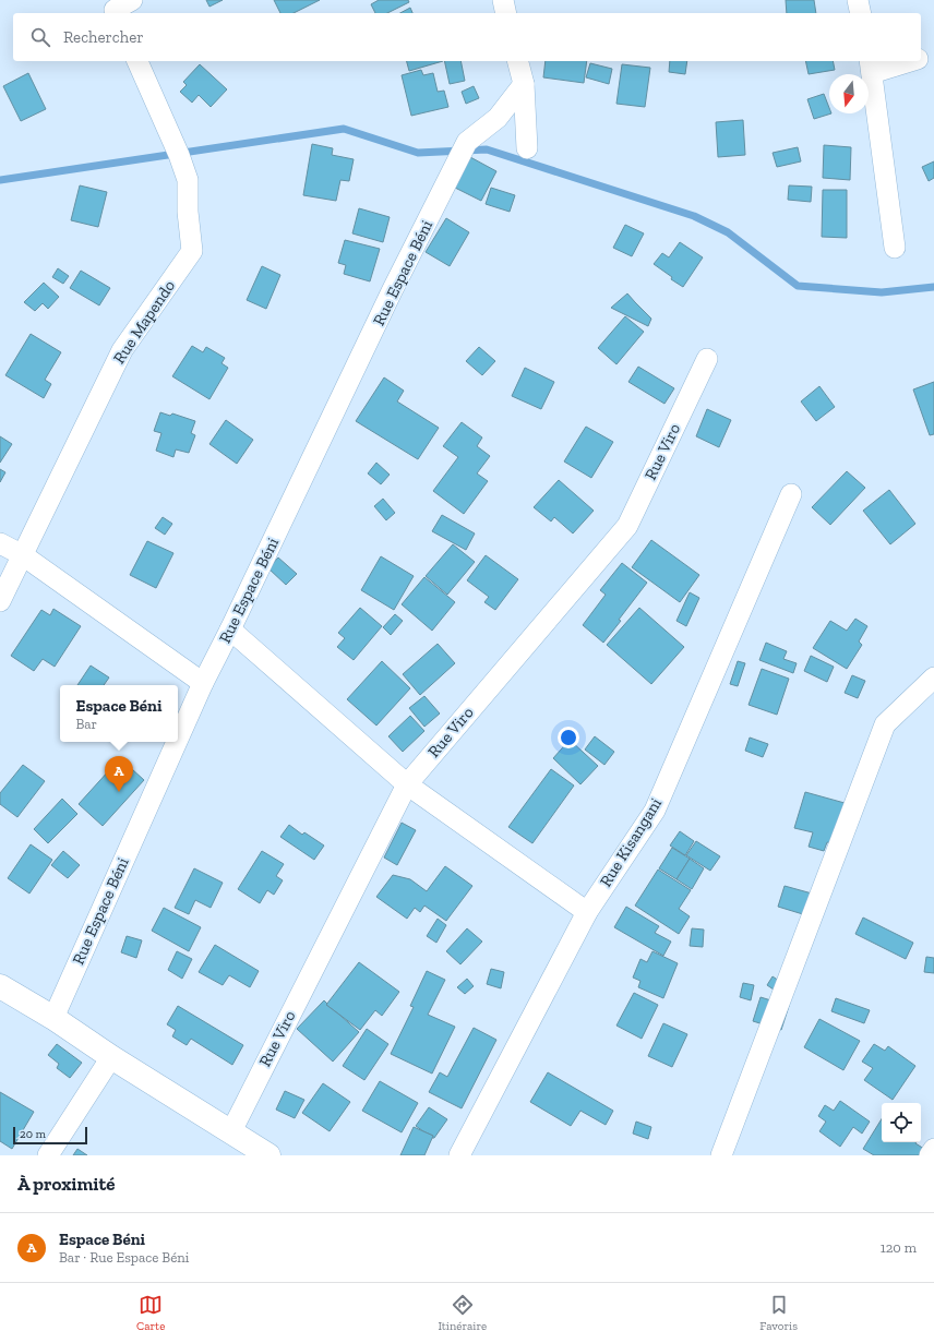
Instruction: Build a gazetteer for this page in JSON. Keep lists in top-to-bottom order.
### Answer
{
  "streets": {
    "street": [
      "Rue Espace Béni",
      "Rue Mapendo",
      "Rue Viro",
      "Rue Kisangani"
    ]
  },
  "scale_bar": "20 m",
  "north": "bottom",
  "page": {
    "search": "Rechercher",
    "popup": ["Espace Béni", "Bar"],
    "pins": "A",
    "scale": "20 m",
    "heading": "À proximité",
    "list": [
      {
        "mark": "A",
        "name": "Espace Béni",
        "note": "Bar · Rue Espace Béni",
        "value": "120 m"
      }
    ],
    "nav": ["Carte", "Itinéraire", "Favoris"]
  }
}
